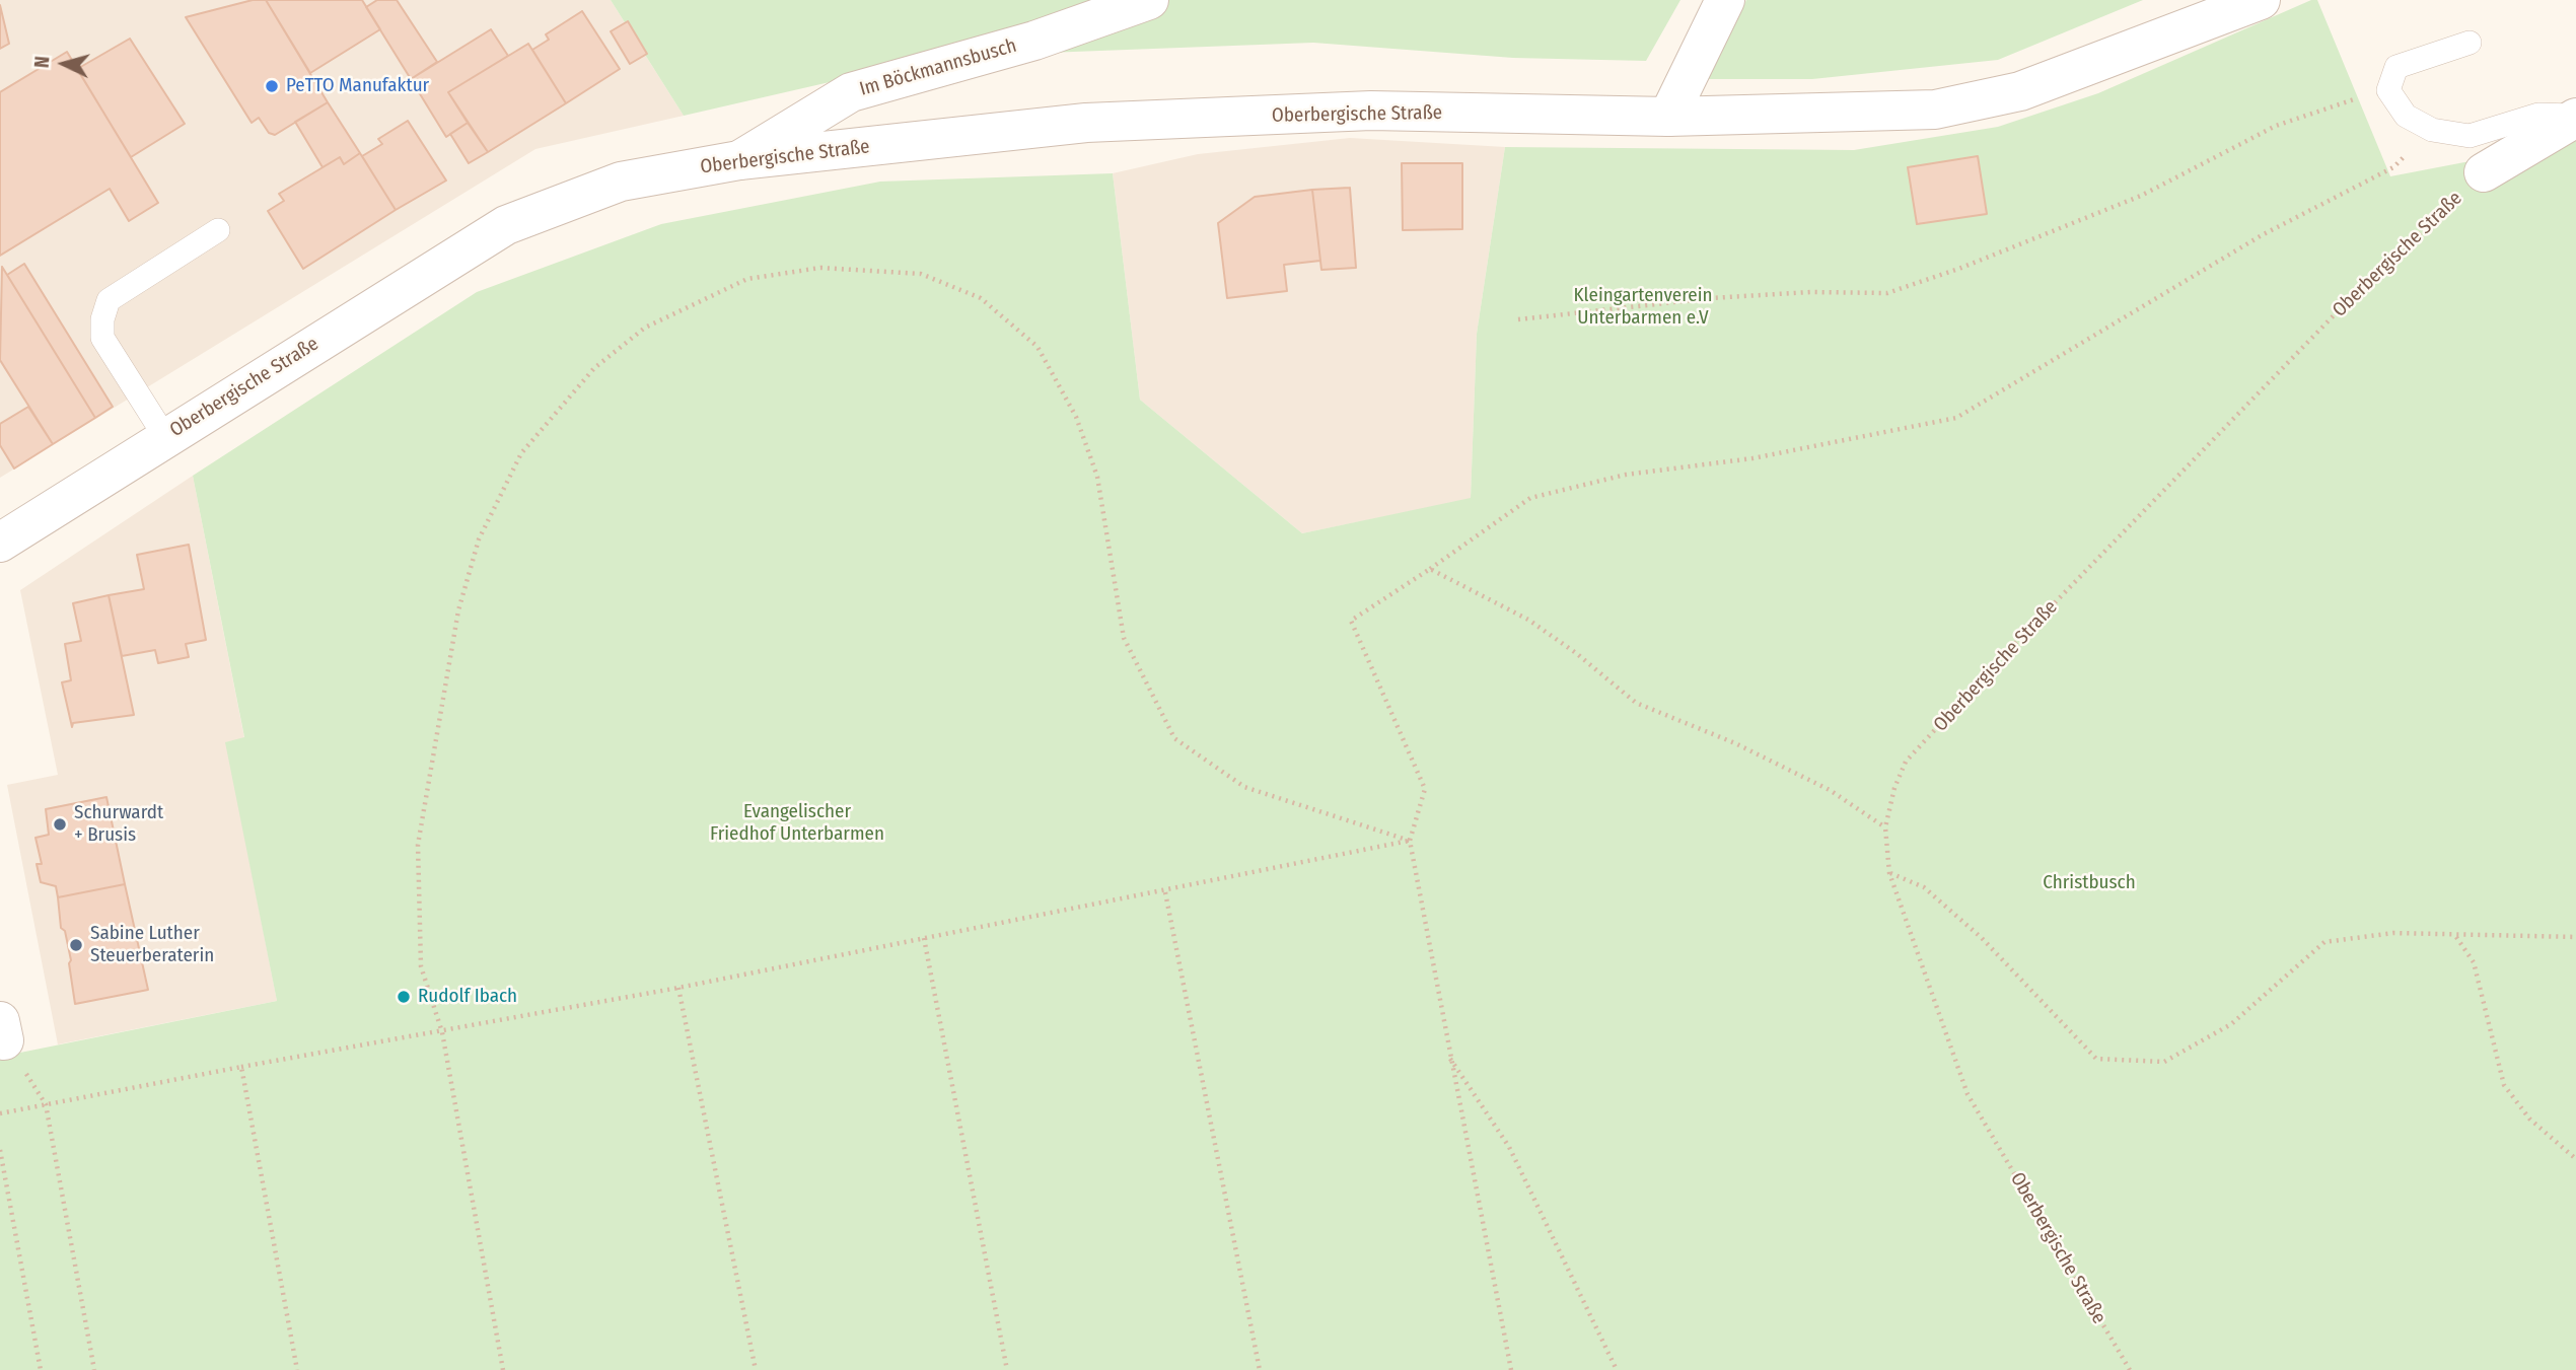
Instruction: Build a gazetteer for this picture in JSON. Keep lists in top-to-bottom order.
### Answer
{
  "streets": {
    "street": ["Im Böckmannsbusch", "Oberbergische Straße"]
  },
  "crossings": [
    ["Im Böckmannsbusch", "Oberbergische Straße"]
  ],
  "parks": ["Kleingartenverein Unterbarmen e.V", "Evangelischer Friedhof Unterbarmen", "Christbusch"],
  "places": [
    "PeTTO Manufaktur",
    "Schurwardt + Brusis",
    "Sabine Luther Steuerberaterin",
    "Rudolf Ibach"
  ],
  "north": "left"
}
